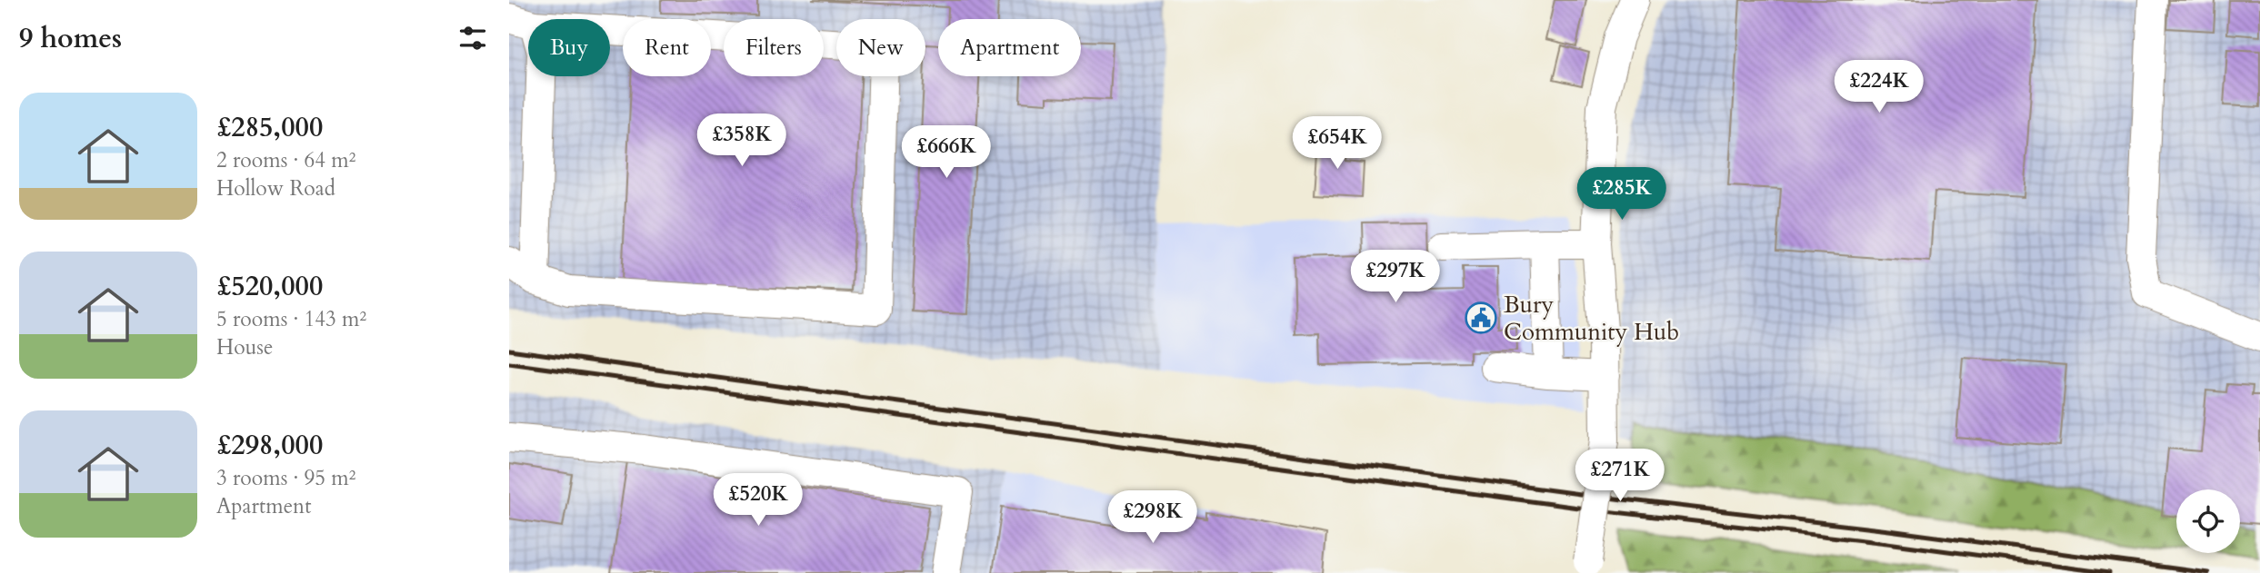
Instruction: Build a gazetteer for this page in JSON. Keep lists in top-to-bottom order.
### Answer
{
  "places": {
    "public building": ["Bury Community Hub"]
  },
  "page": {
    "heading": "9 homes",
    "chip": [
      "Buy",
      "Rent",
      "Filters",
      "New",
      "Apartment"
    ],
    "price": [
      "£224K",
      "£358K",
      "£654K",
      "£666K",
      "£285K",
      "£297K",
      "£271K",
      "£520K",
      "£298K"
    ],
    "list": [
      {
        "name": "£285,000",
        "note": "2 rooms · 64 m² · Hollow Road"
      },
      {
        "name": "£520,000",
        "note": "5 rooms · 143 m² · House"
      },
      {
        "name": "£298,000",
        "note": "3 rooms · 95 m² · Apartment"
      }
    ]
  }
}
